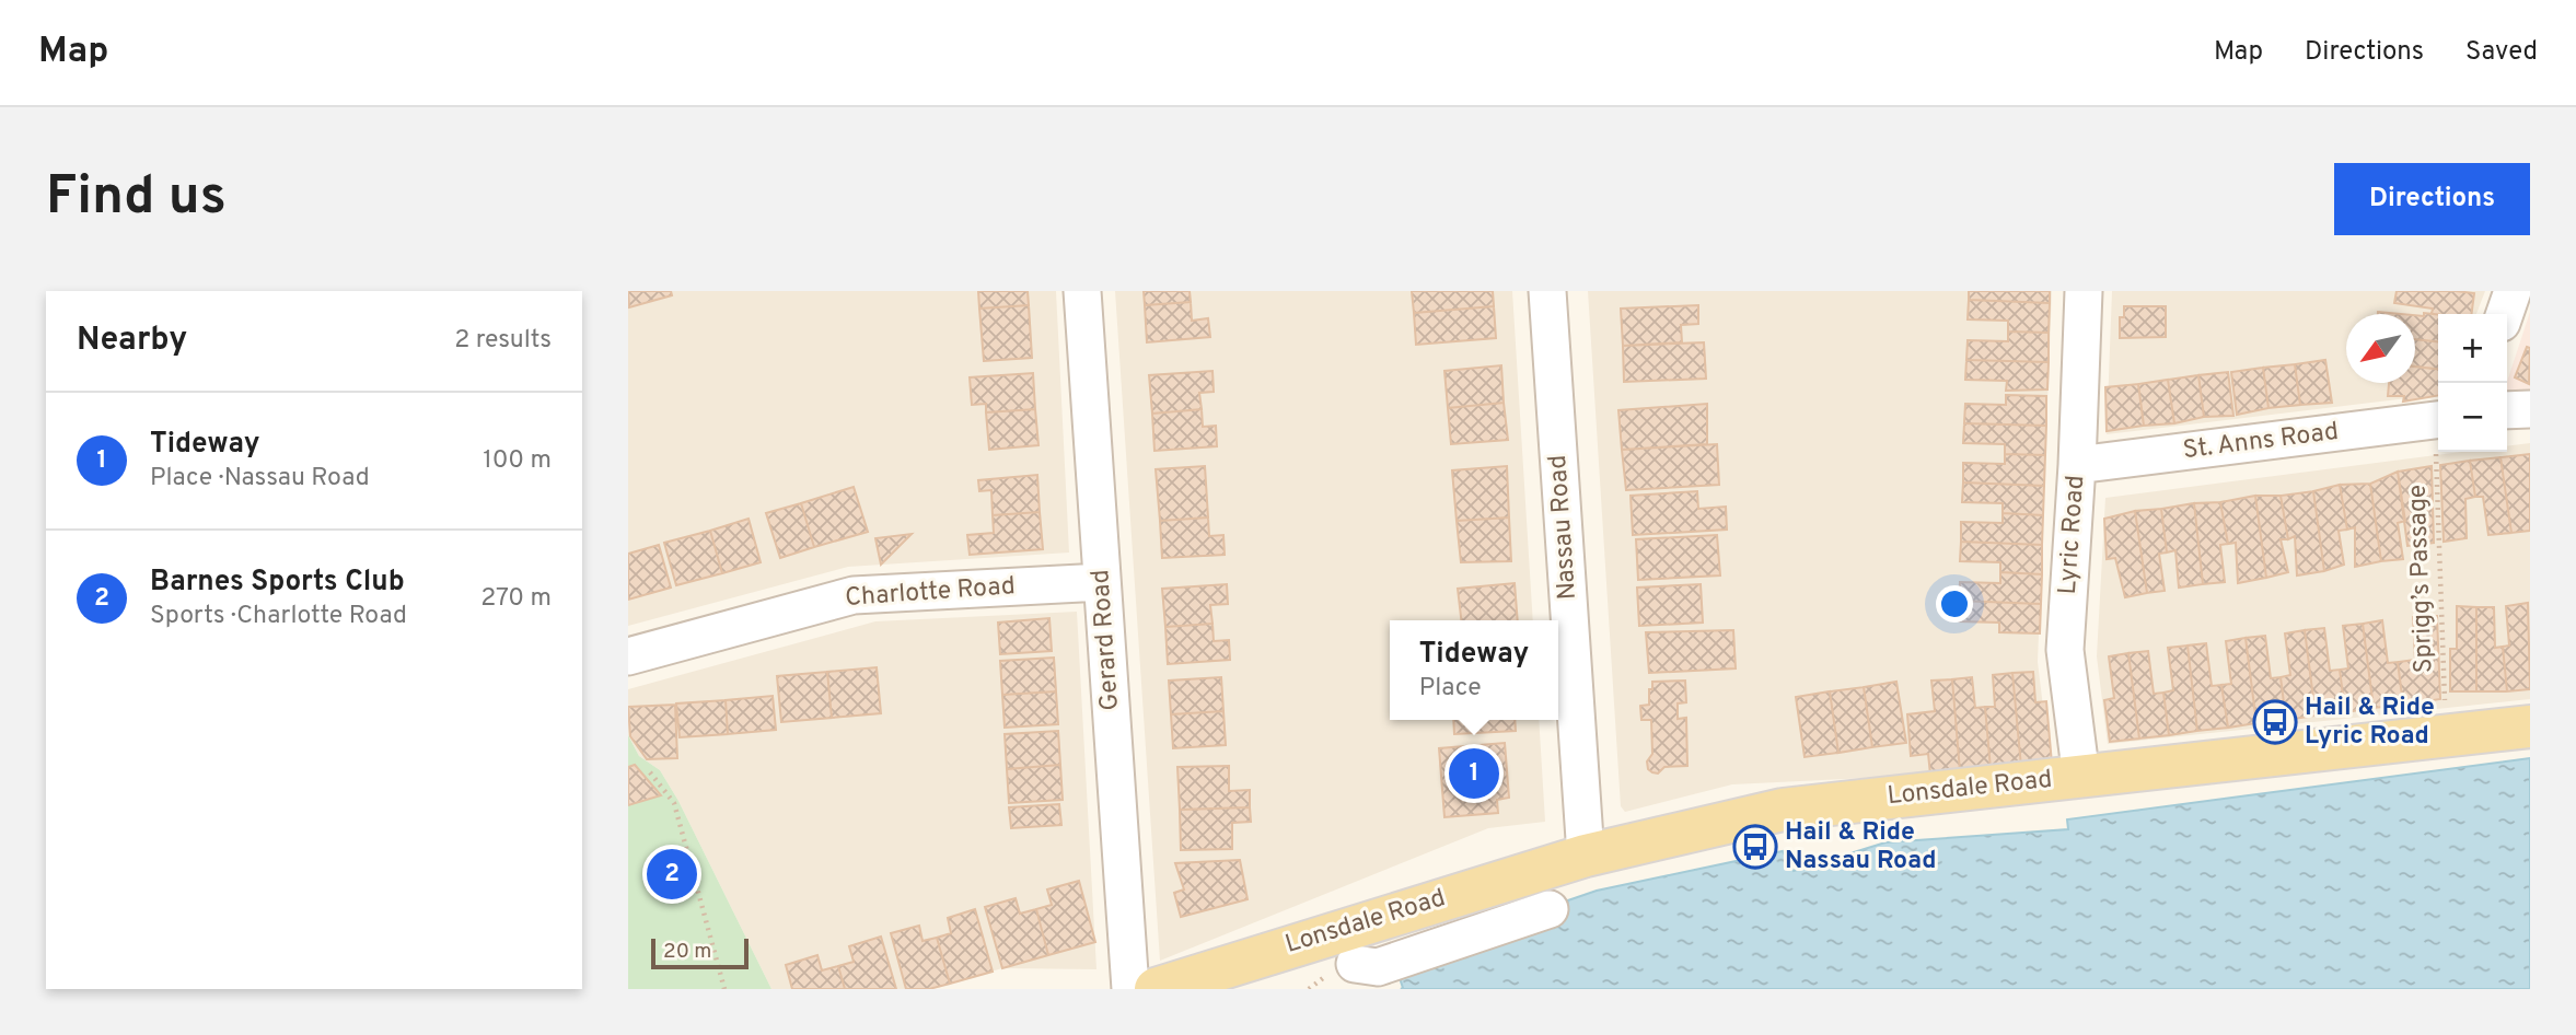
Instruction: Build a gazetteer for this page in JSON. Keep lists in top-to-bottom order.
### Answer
{
  "streets": {
    "main road": ["Lonsdale Road"],
    "street": [
      "St. Anns Road",
      "Nassau Road",
      "Lyric Road",
      "Charlotte Road",
      "Gerard Road"
    ],
    "path": ["Sprigg’s Passage"]
  },
  "crossings": [
    ["St. Anns Road", "Lyric Road"],
    ["St. Anns Road", "Sprigg’s Passage"],
    ["Nassau Road", "Lonsdale Road"],
    ["Lyric Road", "Lonsdale Road"],
    ["Sprigg’s Passage", "Lonsdale Road"],
    ["Charlotte Road", "Gerard Road"]
  ],
  "places": {
    "bus stop": ["Hail & Ride Lyric Road", "Hail & Ride Nassau Road"]
  },
  "scale_bar": "20 m",
  "north": "bottom left",
  "page": {
    "header": "Map",
    "nav": ["Map", "Directions", "Saved"],
    "buttons": "Directions",
    "title": "Find us",
    "heading": ["Nearby", "2 results"],
    "map_buttons": ["+", "−"],
    "list": [
      {
        "mark": "1",
        "name": "Tideway",
        "note": "Place · Nassau Road",
        "value": "100 m"
      },
      {
        "mark": "2",
        "name": "Barnes Sports Club",
        "note": "Sports · Charlotte Road",
        "value": "270 m"
      }
    ],
    "popup": ["Tideway", "Place"],
    "pins": ["1", "2"],
    "scale": "20 m"
  }
}
